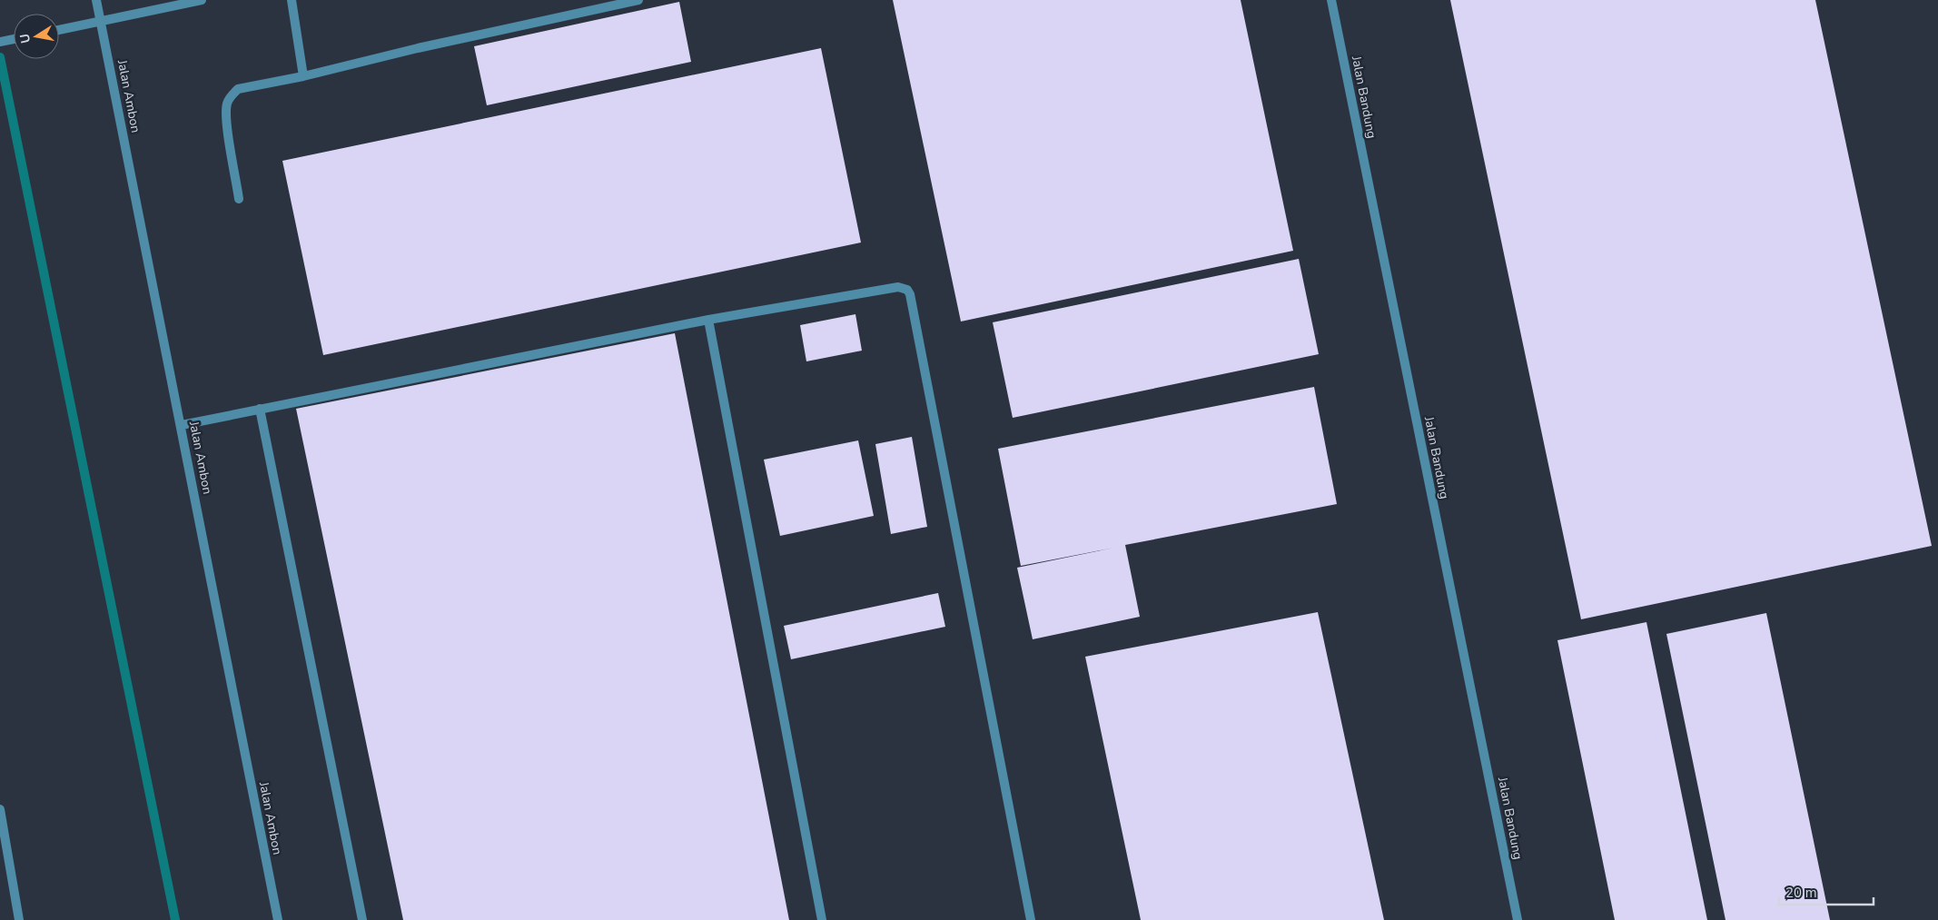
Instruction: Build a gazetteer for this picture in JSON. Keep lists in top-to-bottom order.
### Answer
{
  "streets": {
    "lane": ["Jalan Ambon", "Jalan Bandung"]
  },
  "scale_bar": "20 m",
  "north": "left"
}
